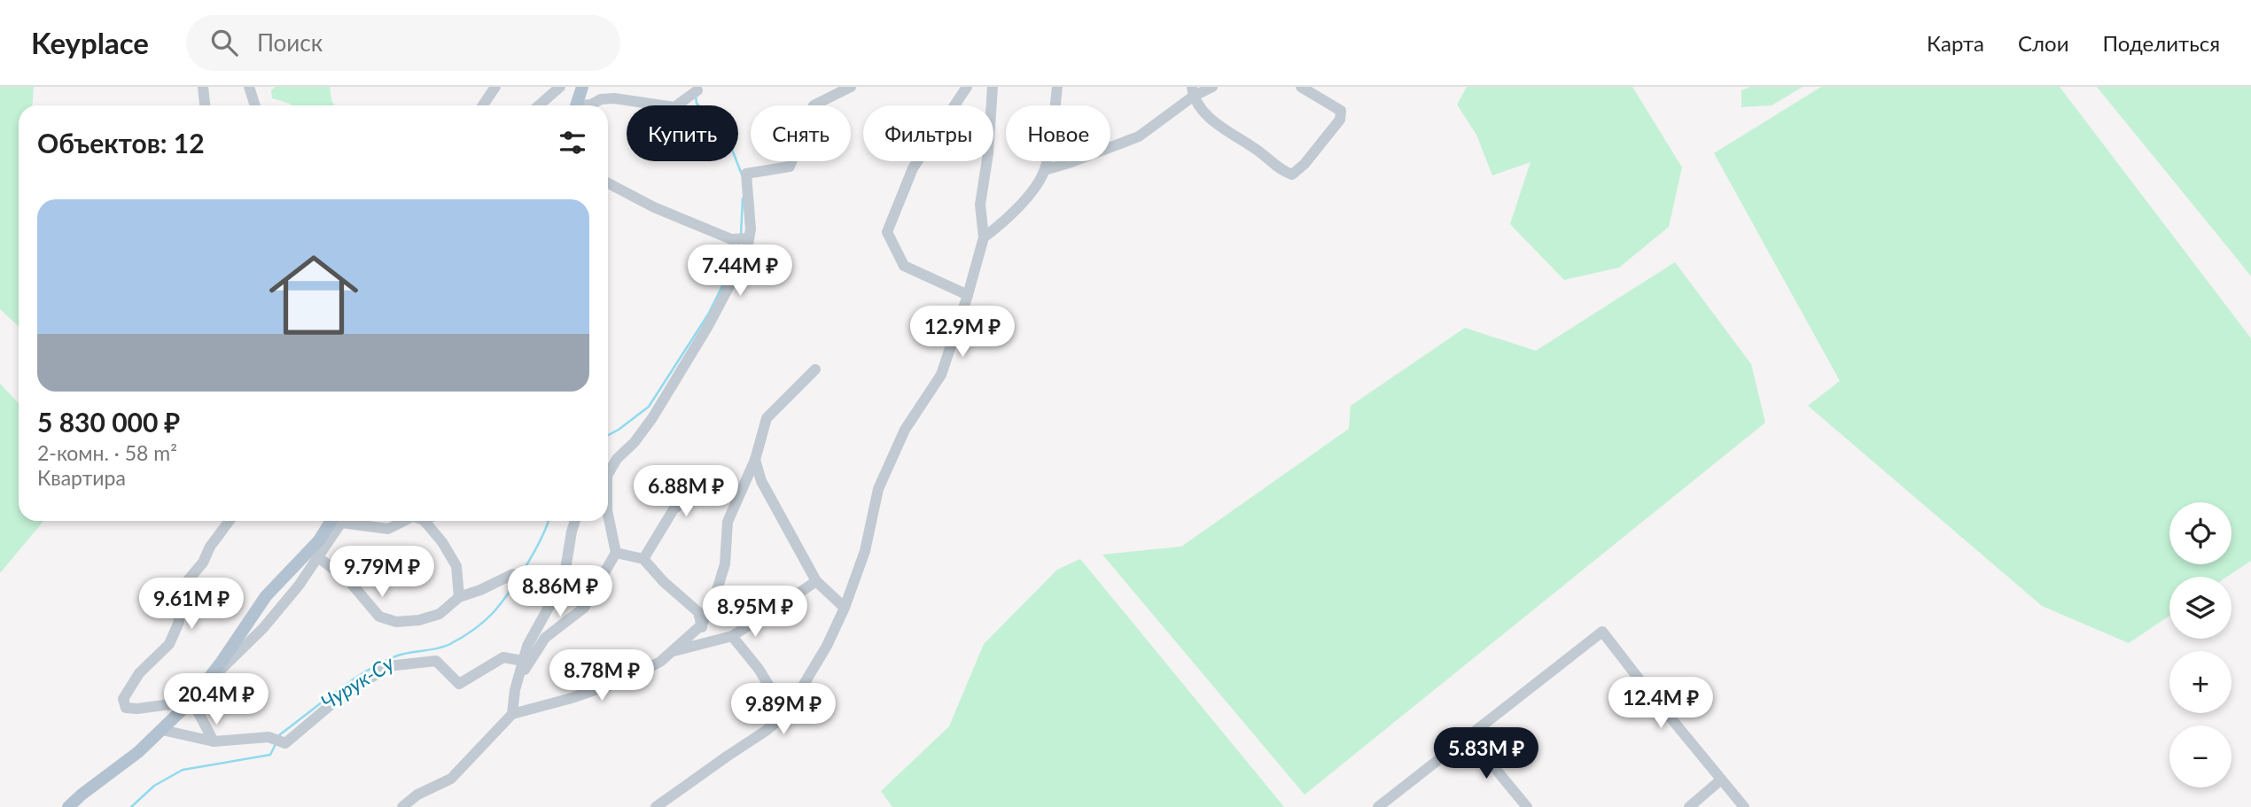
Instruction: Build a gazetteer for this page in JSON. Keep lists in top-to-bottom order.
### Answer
{
  "water": ["Чурук-Су"],
  "page": {
    "header": "Keyplace",
    "search": "Поиск",
    "nav": ["Карта", "Слои", "Поделиться"],
    "chip": [
      "Купить",
      "Снять",
      "Фильтры",
      "Новое"
    ],
    "heading": "Объектов: 12",
    "list": [
      {
        "name": "5 830 000 ₽",
        "note": "2-комн. · 58 m² · Квартира"
      }
    ],
    "price": [
      "7.44M ₽",
      "12.9M ₽",
      "6.88M ₽",
      "9.79M ₽",
      "8.86M ₽",
      "9.61M ₽",
      "8.95M ₽",
      "8.78M ₽",
      "20.4M ₽",
      "12.4M ₽",
      "9.89M ₽",
      "5.83M ₽"
    ],
    "map_buttons": ["+", "−"]
  }
}
